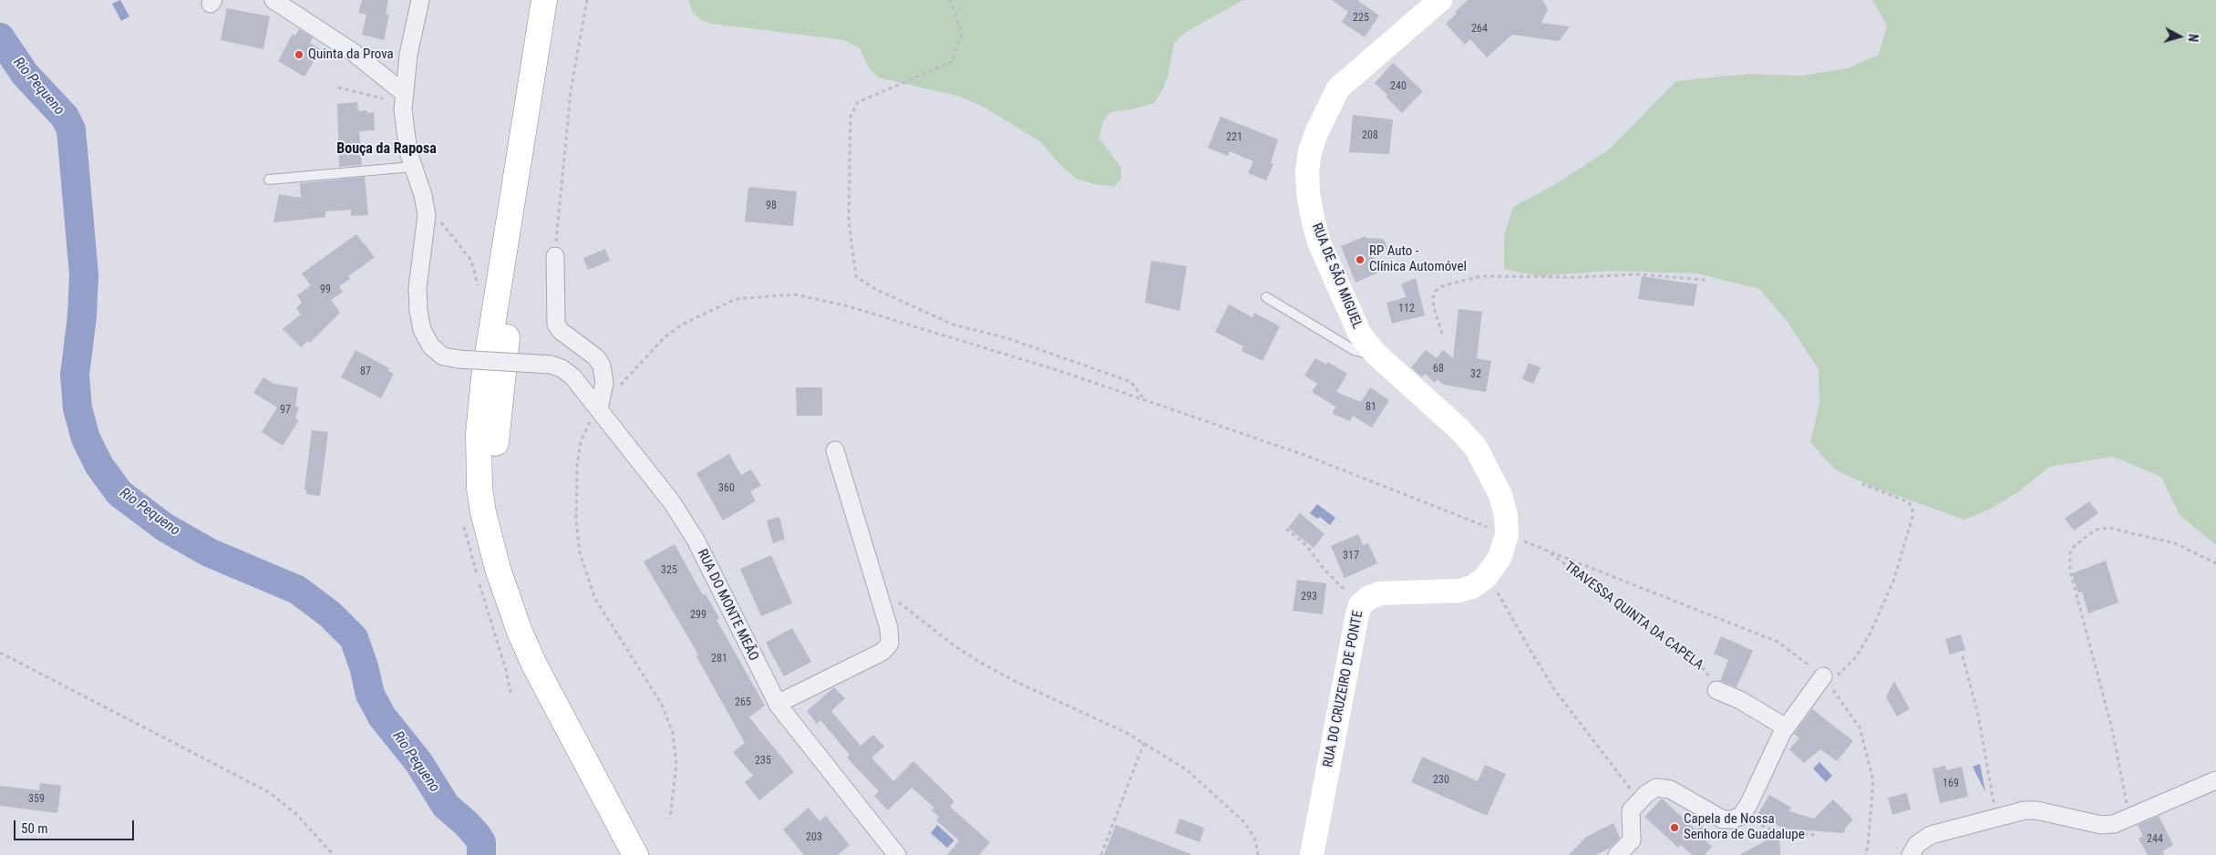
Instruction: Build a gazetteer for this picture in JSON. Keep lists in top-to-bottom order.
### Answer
{
  "streets": {
    "street": ["RUA DE SÃO MIGUEL", "RUA DO MONTE MEÃO", "RUA DO CRUZEIRO DE PONTE"],
    "path": ["TRAVESSA QUINTA DA CAPELA"]
  },
  "districts": ["Bouça da Raposa"],
  "water": ["Rio Pequeno"],
  "places": ["Quinta da Prova", "RP Auto - Clínica Automóvel", "Capela de Nossa Senhora de Guadalupe"],
  "house_numbers": [
    "225",
    "264",
    "240",
    "208",
    "221",
    "98",
    "99",
    "112",
    "68",
    "87",
    "32",
    "81",
    "97",
    "360",
    "317",
    "325",
    "293",
    "299",
    "281",
    "265",
    "235",
    "230",
    "169",
    "359",
    "203",
    "244"
  ],
  "scale_bar": "50 m",
  "north": "right"
}
